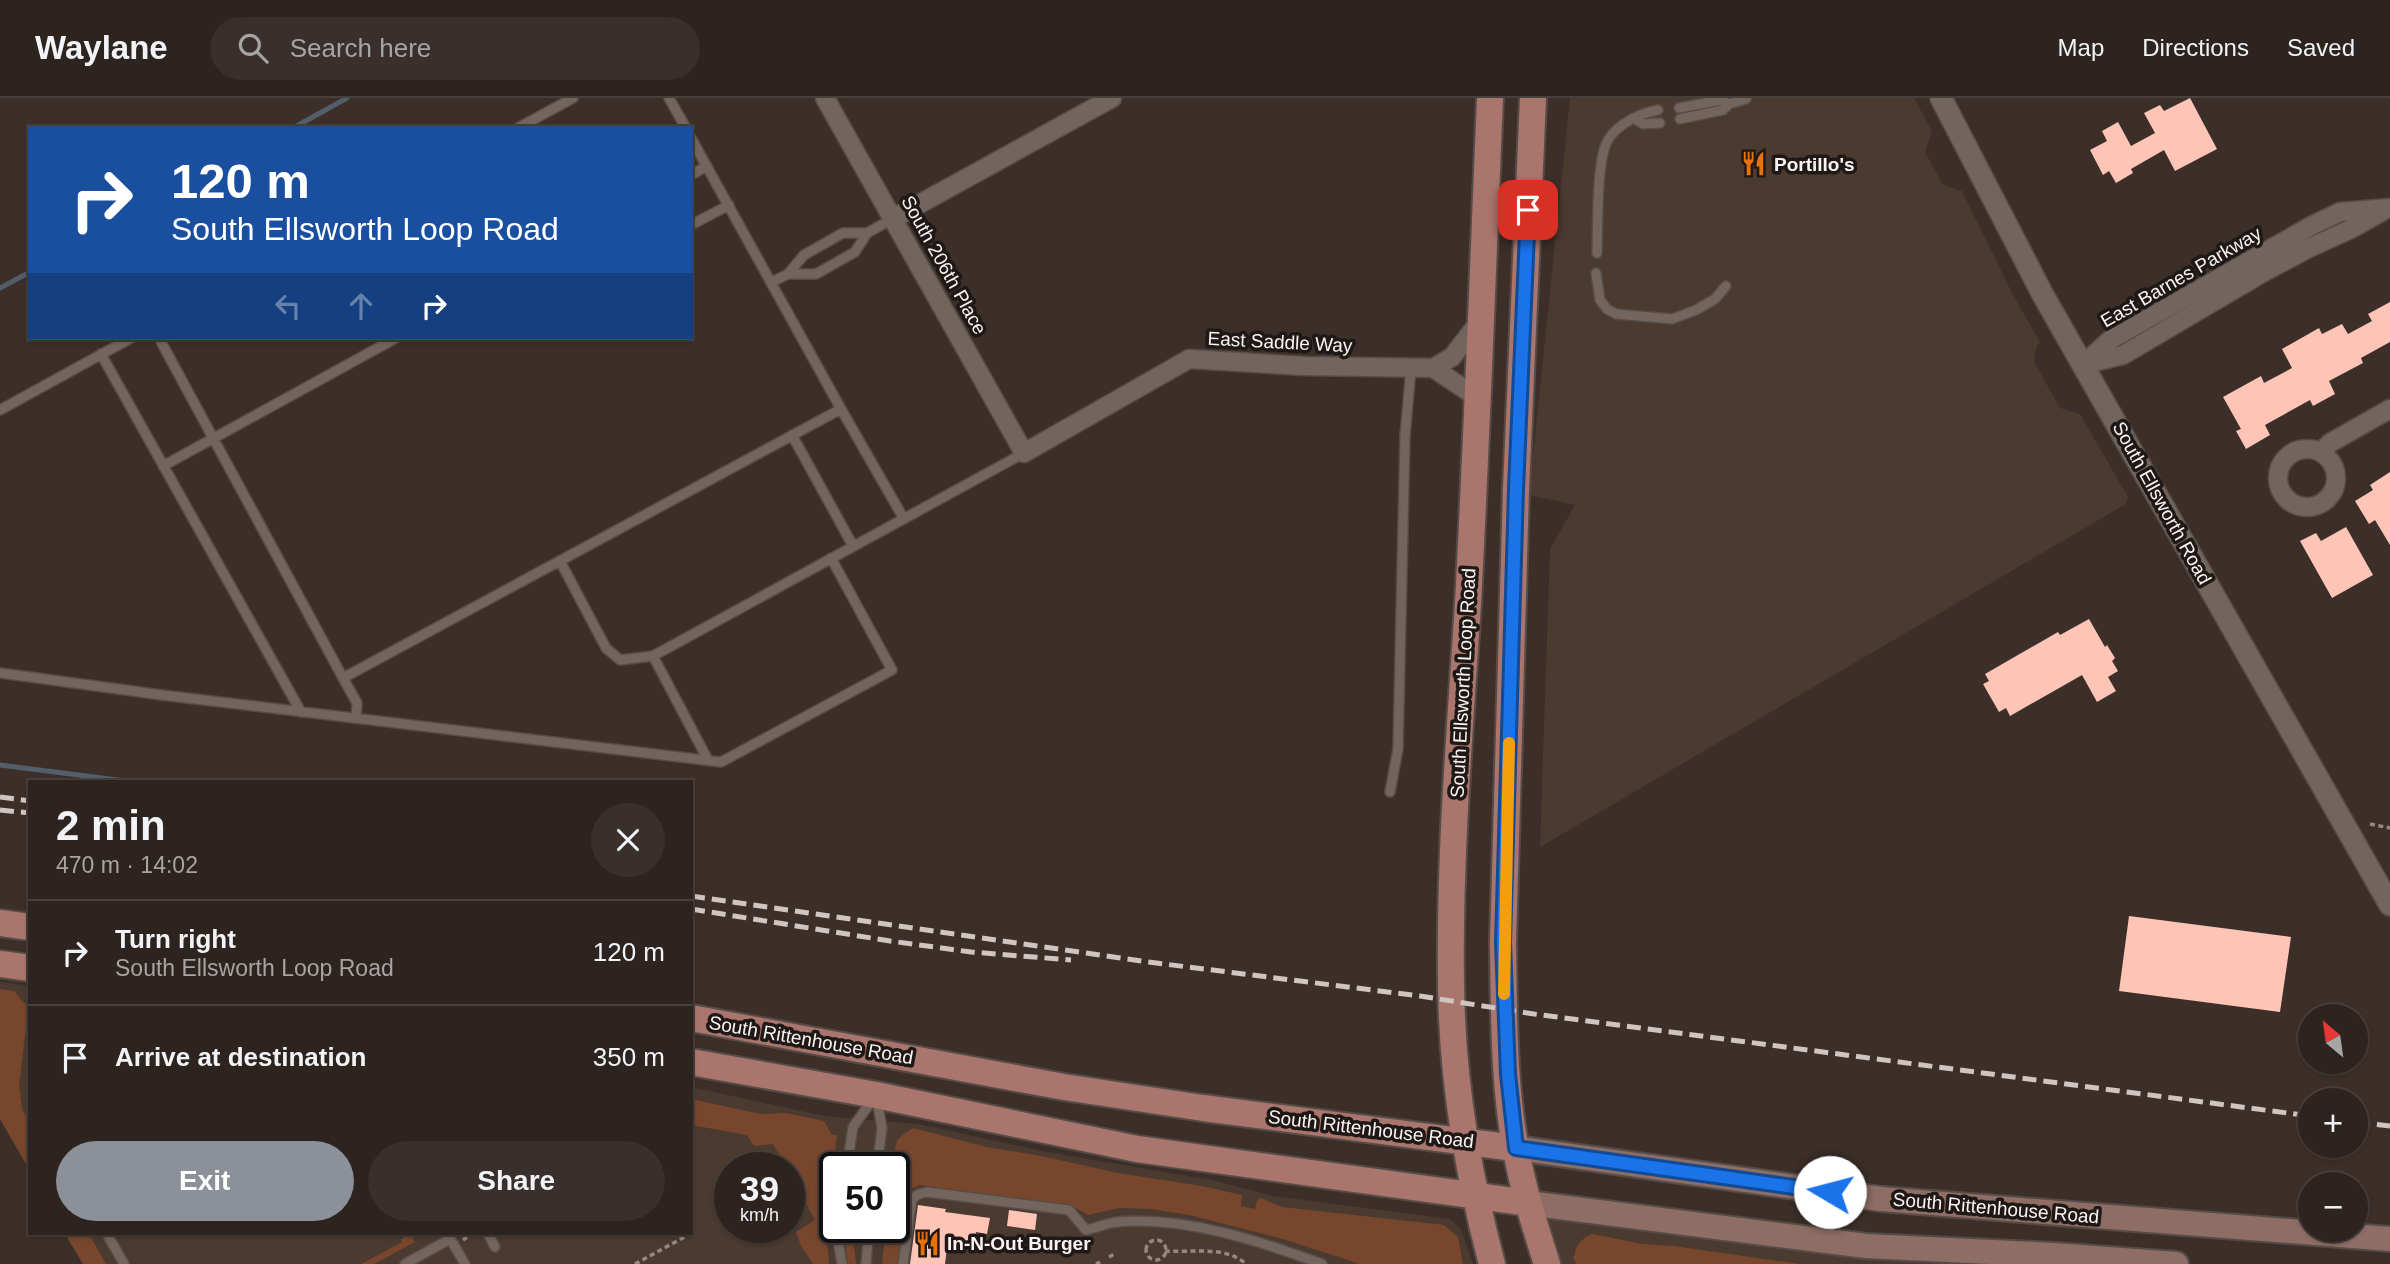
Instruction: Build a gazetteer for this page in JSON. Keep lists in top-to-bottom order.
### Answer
{
  "streets": {
    "main road": ["South Ellsworth Loop Road", "South Rittenhouse Road"],
    "street": [
      "South 206th Place",
      "East Barnes Parkway",
      "East Saddle Way",
      "South Ellsworth Road"
    ]
  },
  "crossings": [
    ["South 206th Place", "East Saddle Way"],
    ["East Barnes Parkway", "South Ellsworth Road"],
    ["South Ellsworth Loop Road", "South Rittenhouse Road"]
  ],
  "places": {
    "restaurant": ["Portillo's", "In-N-Out Burger"]
  },
  "north": "top left",
  "page": {
    "header": "Waylane",
    "search": "Search here",
    "nav": ["Map", "Directions", "Saved"],
    "turn": ["120 m", "South Ellsworth Loop Road"],
    "heading": ["2 min", "470 m · 14:02"],
    "list": [
      {
        "name": "Turn right",
        "note": "South Ellsworth Loop Road",
        "value": "120 m"
      },
      {
        "name": "Arrive at destination",
        "value": "350 m"
      }
    ],
    "map_buttons": ["+", "−"],
    "buttons": ["Exit", "Share"],
    "speed": "39 km/h",
    "limit": "50"
  }
}
